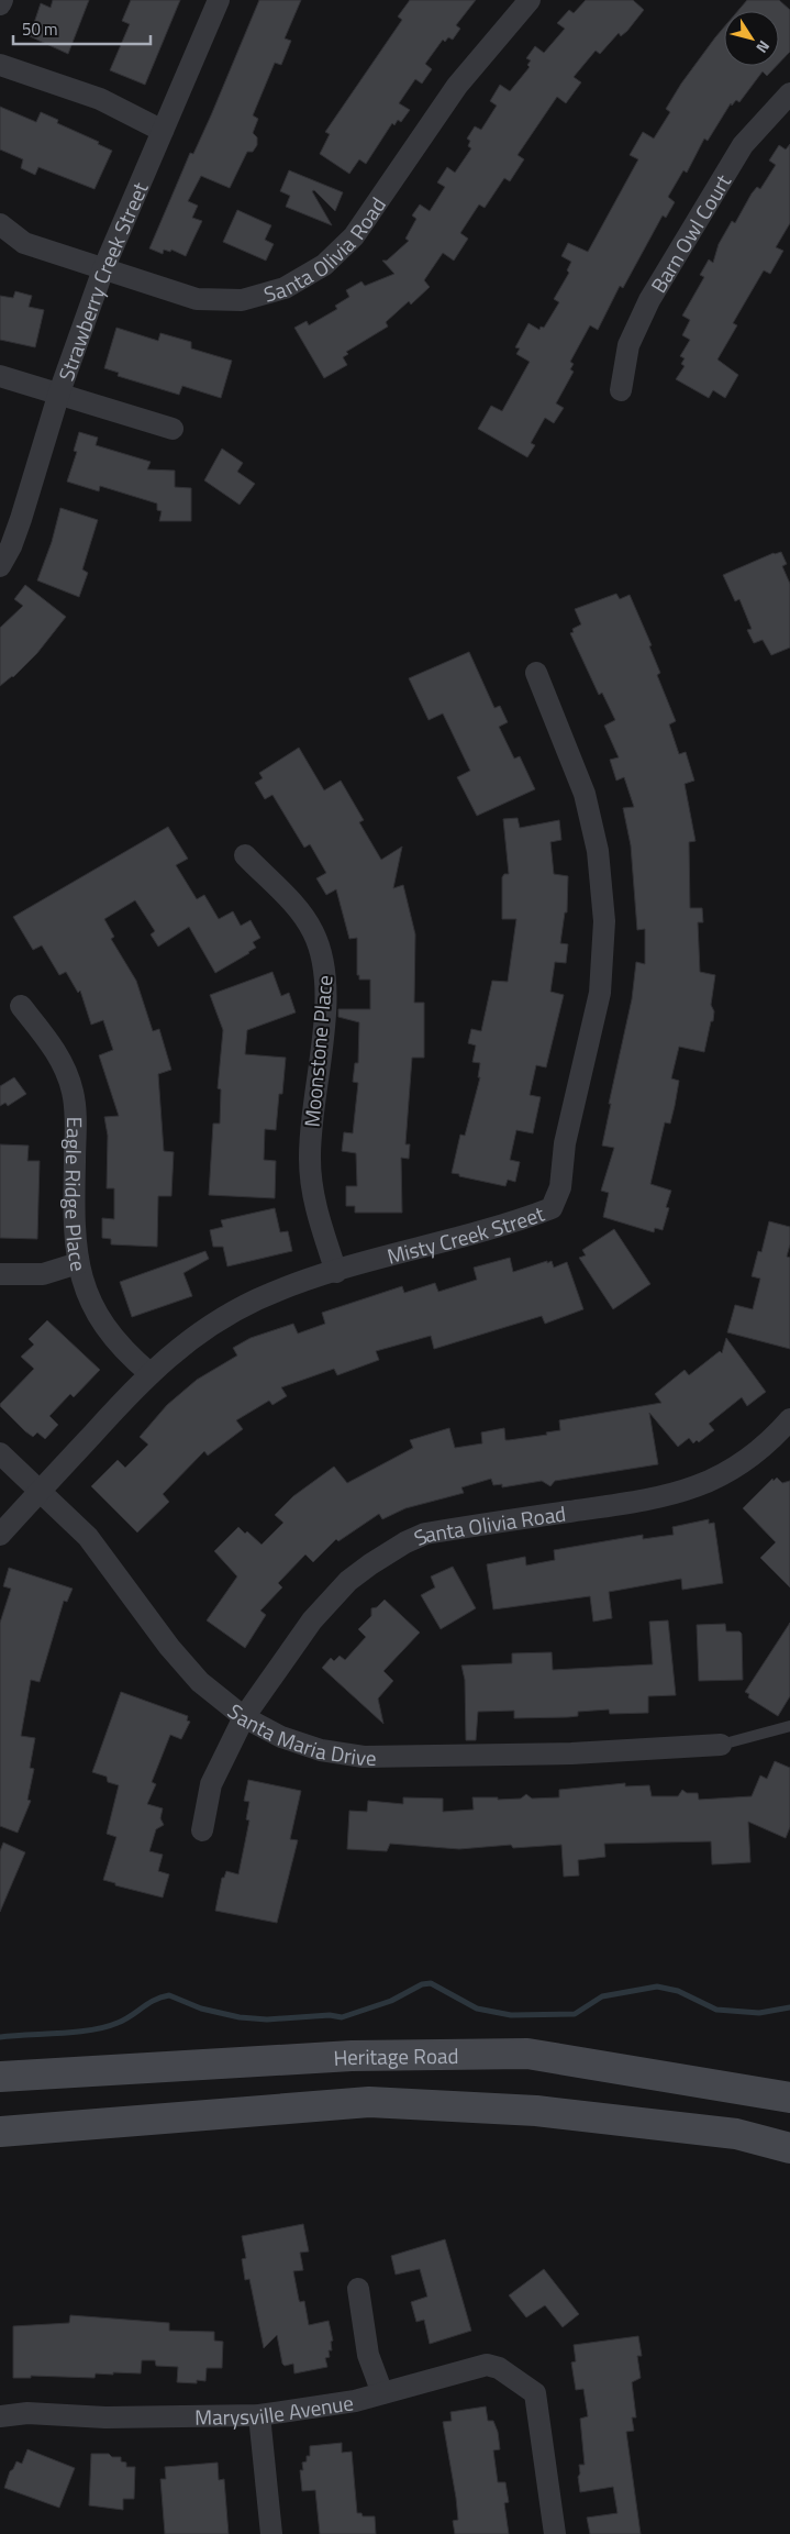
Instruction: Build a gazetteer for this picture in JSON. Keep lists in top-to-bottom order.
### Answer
{
  "streets": {
    "main road": ["Heritage Road"],
    "street": [
      "Barn Owl Court",
      "Santa Olivia Road",
      "Strawberry Creek Street",
      "Moonstone Place",
      "Eagle Ridge Place",
      "Misty Creek Street",
      "Santa Maria Drive",
      "Marysville Avenue"
    ]
  },
  "crossings": [
    ["Santa Olivia Road", "Strawberry Creek Street"],
    ["Santa Olivia Road", "Santa Maria Drive"],
    ["Moonstone Place", "Misty Creek Street"],
    ["Eagle Ridge Place", "Misty Creek Street"],
    ["Misty Creek Street", "Santa Maria Drive"]
  ],
  "scale_bar": "50 m",
  "north": "bottom right"
}
